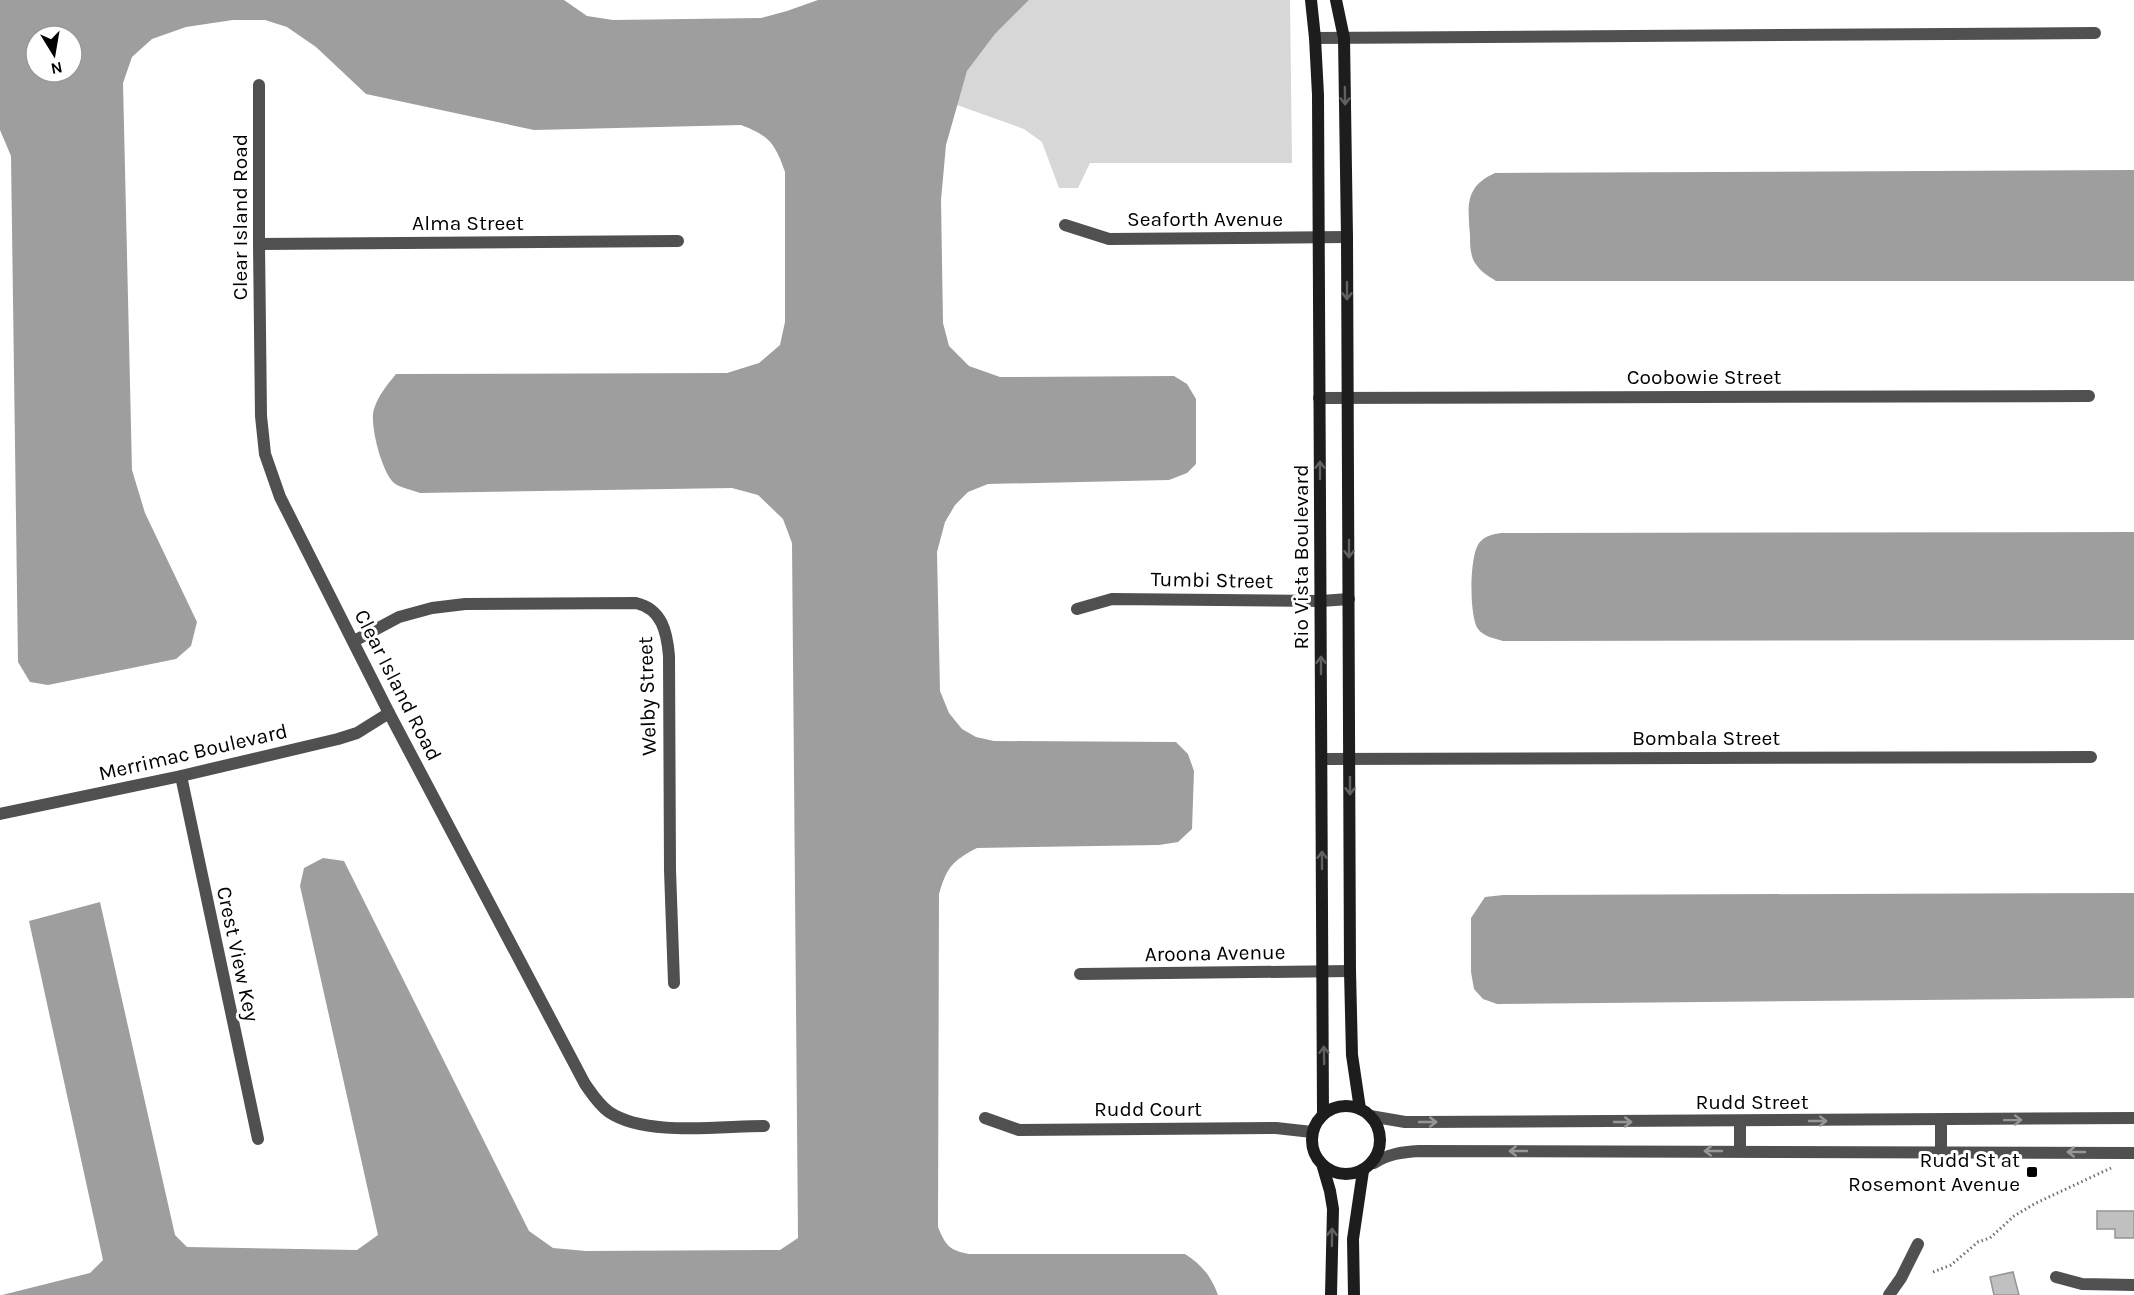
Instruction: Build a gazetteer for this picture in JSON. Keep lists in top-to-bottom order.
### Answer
{
  "streets": {
    "street": [
      "Clear Island Road",
      "Seaforth Avenue",
      "Alma Street",
      "Coobowie Street",
      "Rio Vista Boulevard",
      "Tumbi Street",
      "Welby Street",
      "Bombala Street",
      "Merrimac Boulevard",
      "Aroona Avenue",
      "Crest View Key",
      "Rudd Street",
      "Rudd Court"
    ]
  },
  "crossings": [
    ["Clear Island Road", "Alma Street"],
    ["Clear Island Road", "Welby Street"],
    ["Clear Island Road", "Merrimac Boulevard"],
    ["Seaforth Avenue", "Rio Vista Boulevard"],
    ["Coobowie Street", "Rio Vista Boulevard"],
    ["Rio Vista Boulevard", "Tumbi Street"],
    ["Rio Vista Boulevard", "Bombala Street"],
    ["Rio Vista Boulevard", "Aroona Avenue"],
    ["Rio Vista Boulevard", "Rudd Street"],
    ["Rio Vista Boulevard", "Rudd Court"],
    ["Merrimac Boulevard", "Crest View Key"],
    ["Rudd Street", "Rudd Court"]
  ],
  "places": {
    "transit": ["Rudd St at Rosemont Avenue"]
  },
  "north": "bottom"
}
